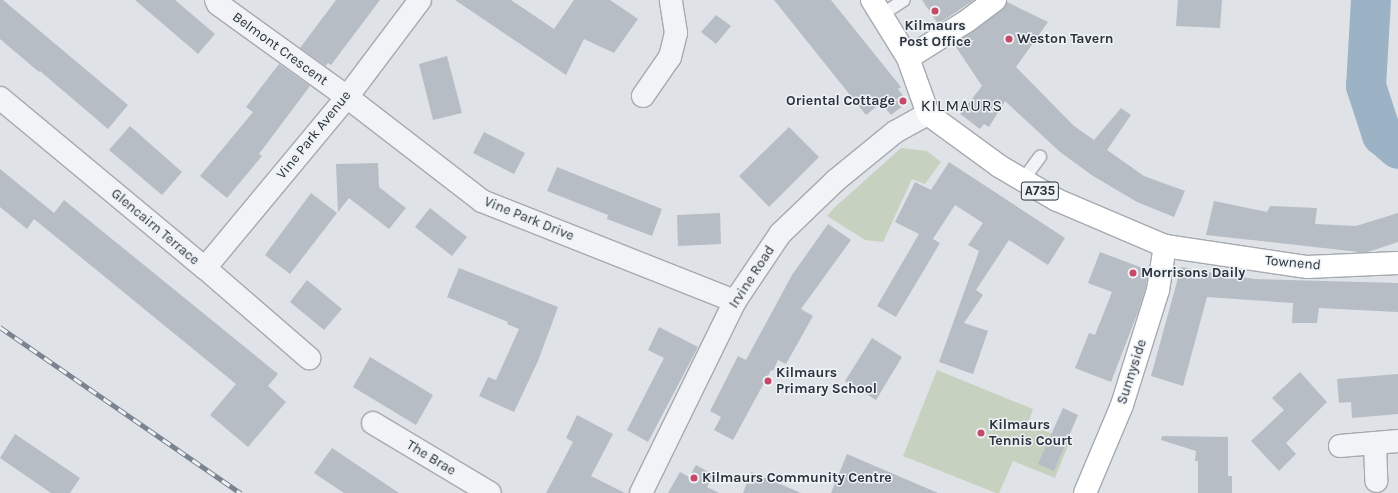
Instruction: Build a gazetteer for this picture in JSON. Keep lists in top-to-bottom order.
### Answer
{
  "streets": {
    "main road": ["A735", "Townend", "Sunnyside"],
    "street": [
      "Belmont Crescent",
      "Vine Park Avenue",
      "Vine Park Drive",
      "Glencairn Terrace",
      "Irvine Road",
      "The Brae"
    ]
  },
  "crossings": [
    ["Belmont Crescent", "Vine Park Avenue"],
    ["Belmont Crescent", "Vine Park Drive"],
    ["Vine Park Avenue", "Vine Park Drive"],
    ["Vine Park Avenue", "Glencairn Terrace"],
    ["A735", "Townend"],
    ["A735", "Irvine Road"],
    ["A735", "Sunnyside"],
    ["Vine Park Drive", "Irvine Road"],
    ["Townend", "Sunnyside"]
  ],
  "districts": ["KILMAURS"],
  "places": [
    "Kilmaurs Post Office",
    "Weston Tavern",
    "Oriental Cottage",
    "Morrisons Daily",
    "Kilmaurs Primary School",
    "Kilmaurs Tennis Court",
    "Kilmaurs Community Centre"
  ]
}
